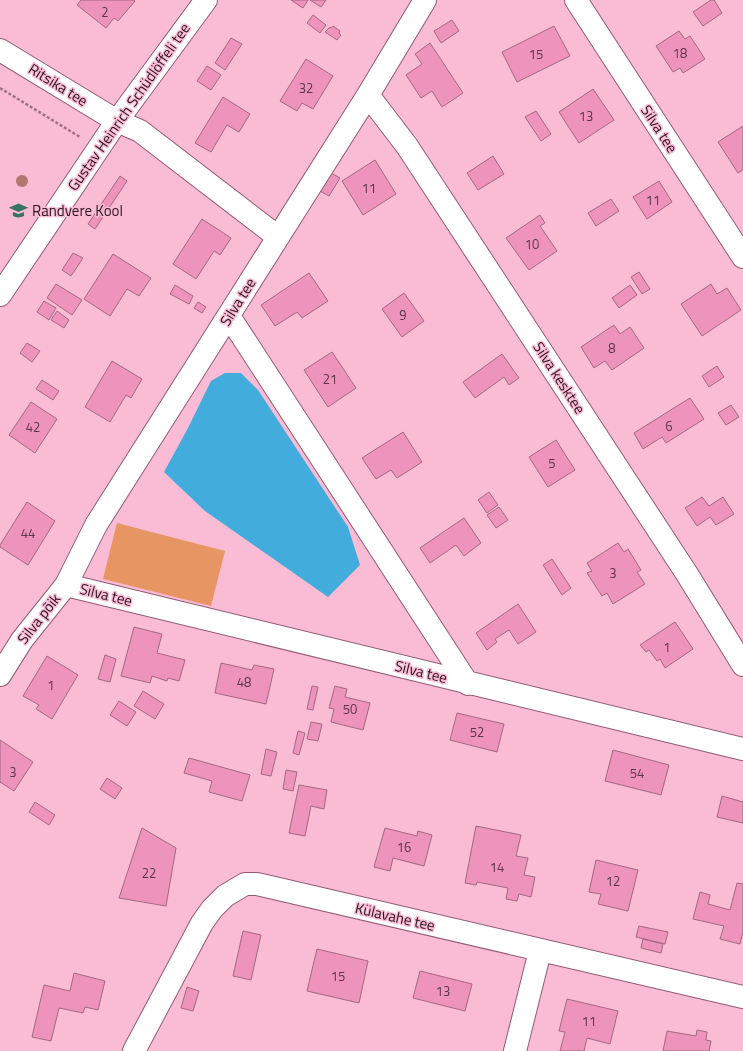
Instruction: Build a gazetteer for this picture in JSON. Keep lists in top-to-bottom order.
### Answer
{
  "streets": {
    "street": [
      "Ritsika tee",
      "Gustav Heinrich Schüdlöffeli tee",
      "Silva tee",
      "Silva kesktee",
      "Silva põik",
      "Külavahe tee"
    ]
  },
  "crossings": [
    ["Ritsika tee", "Gustav Heinrich Schüdlöffeli tee"],
    ["Ritsika tee", "Silva tee"],
    ["Silva tee", "Silva kesktee"],
    ["Silva tee", "Silva põik"]
  ],
  "places": {
    "school or university": ["Randvere Kool"]
  },
  "house_numbers": [
    "2",
    "18",
    "15",
    "32",
    "13",
    "11",
    "11",
    "10",
    "9",
    "8",
    "21",
    "6",
    "42",
    "5",
    "44",
    "3",
    "1",
    "48",
    "1",
    "50",
    "52",
    "3",
    "54",
    "16",
    "14",
    "22",
    "12",
    "15",
    "13",
    "11"
  ]
}
